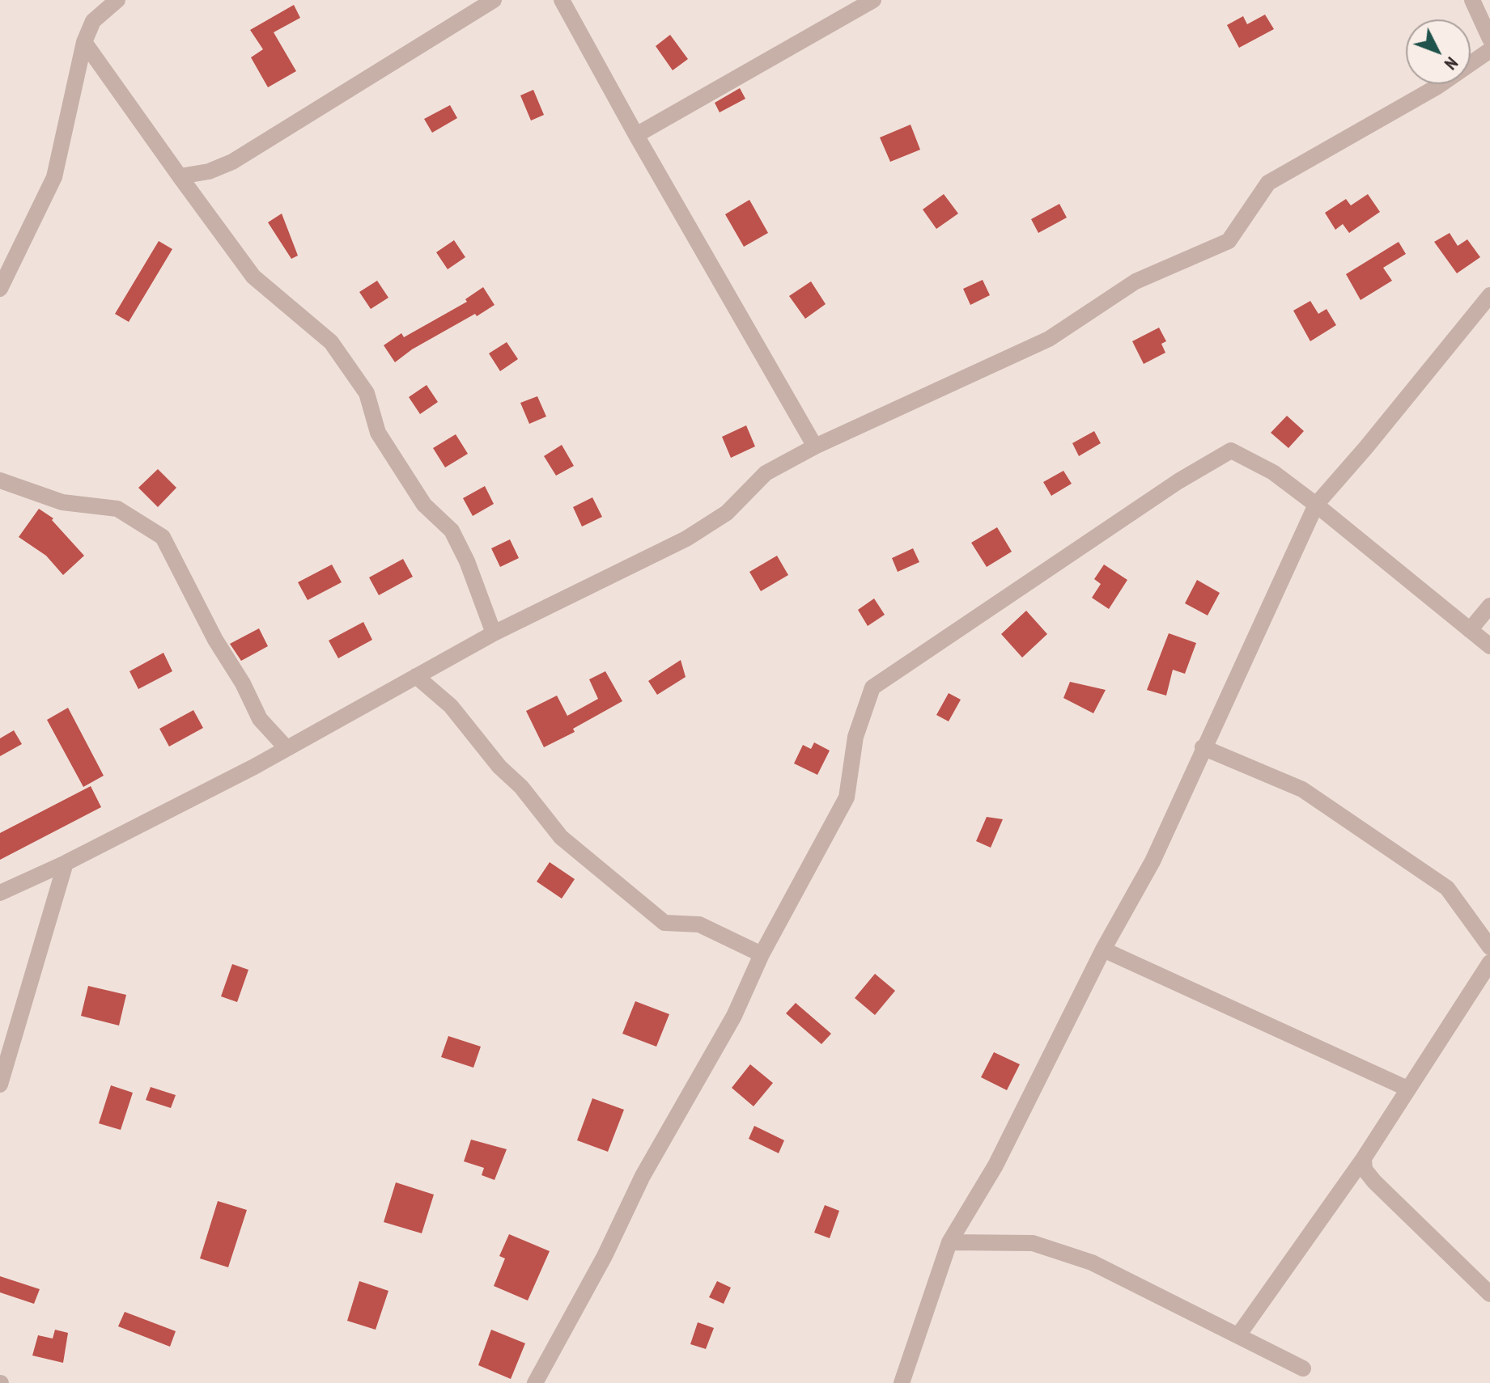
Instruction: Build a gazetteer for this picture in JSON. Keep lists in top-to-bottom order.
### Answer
{
  "north": "bottom right"
}
